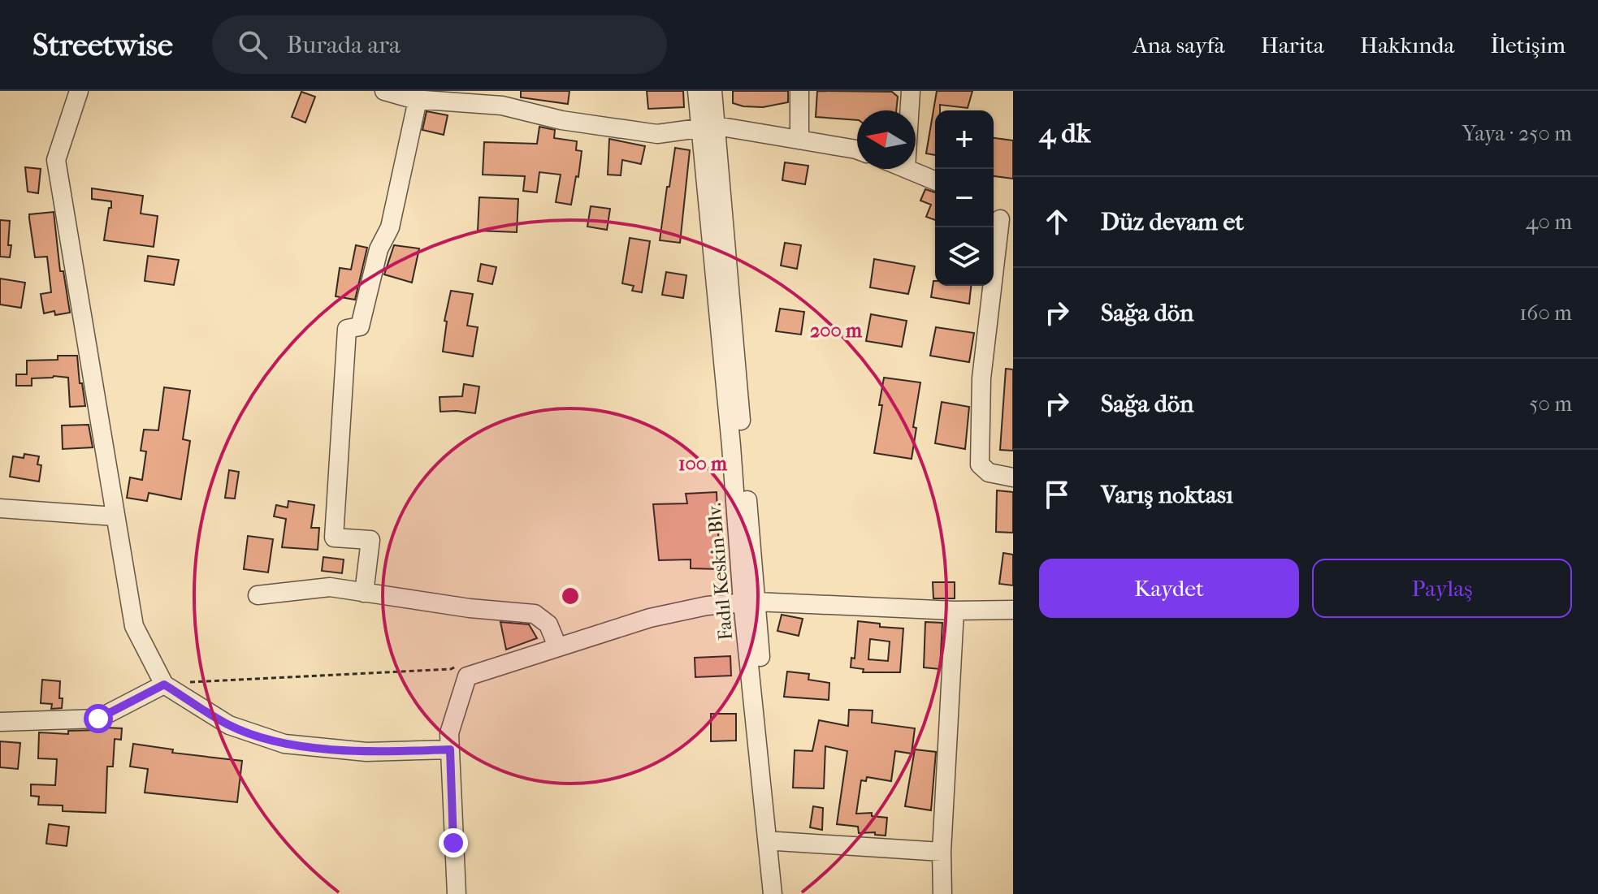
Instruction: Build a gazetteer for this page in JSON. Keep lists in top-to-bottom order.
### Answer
{
  "streets": {
    "street": ["Fadıl Keskin Blv."]
  },
  "north": "left",
  "page": {
    "header": "Streetwise",
    "search": "Burada ara",
    "nav": [
      "Ana sayfa",
      "Harita",
      "Hakkında",
      "İletişim"
    ],
    "heading": ["4 dk", "Yaya · 250 m"],
    "map_buttons": ["+", "−"],
    "list": [
      ["Düz devam et", "40 m"],
      ["Sağa dön", "160 m"],
      ["Sağa dön", "50 m"],
      "Varış noktası"
    ],
    "buttons": ["Kaydet", "Paylaş"]
  },
  "rings": ["200 m", "100 m"]
}
